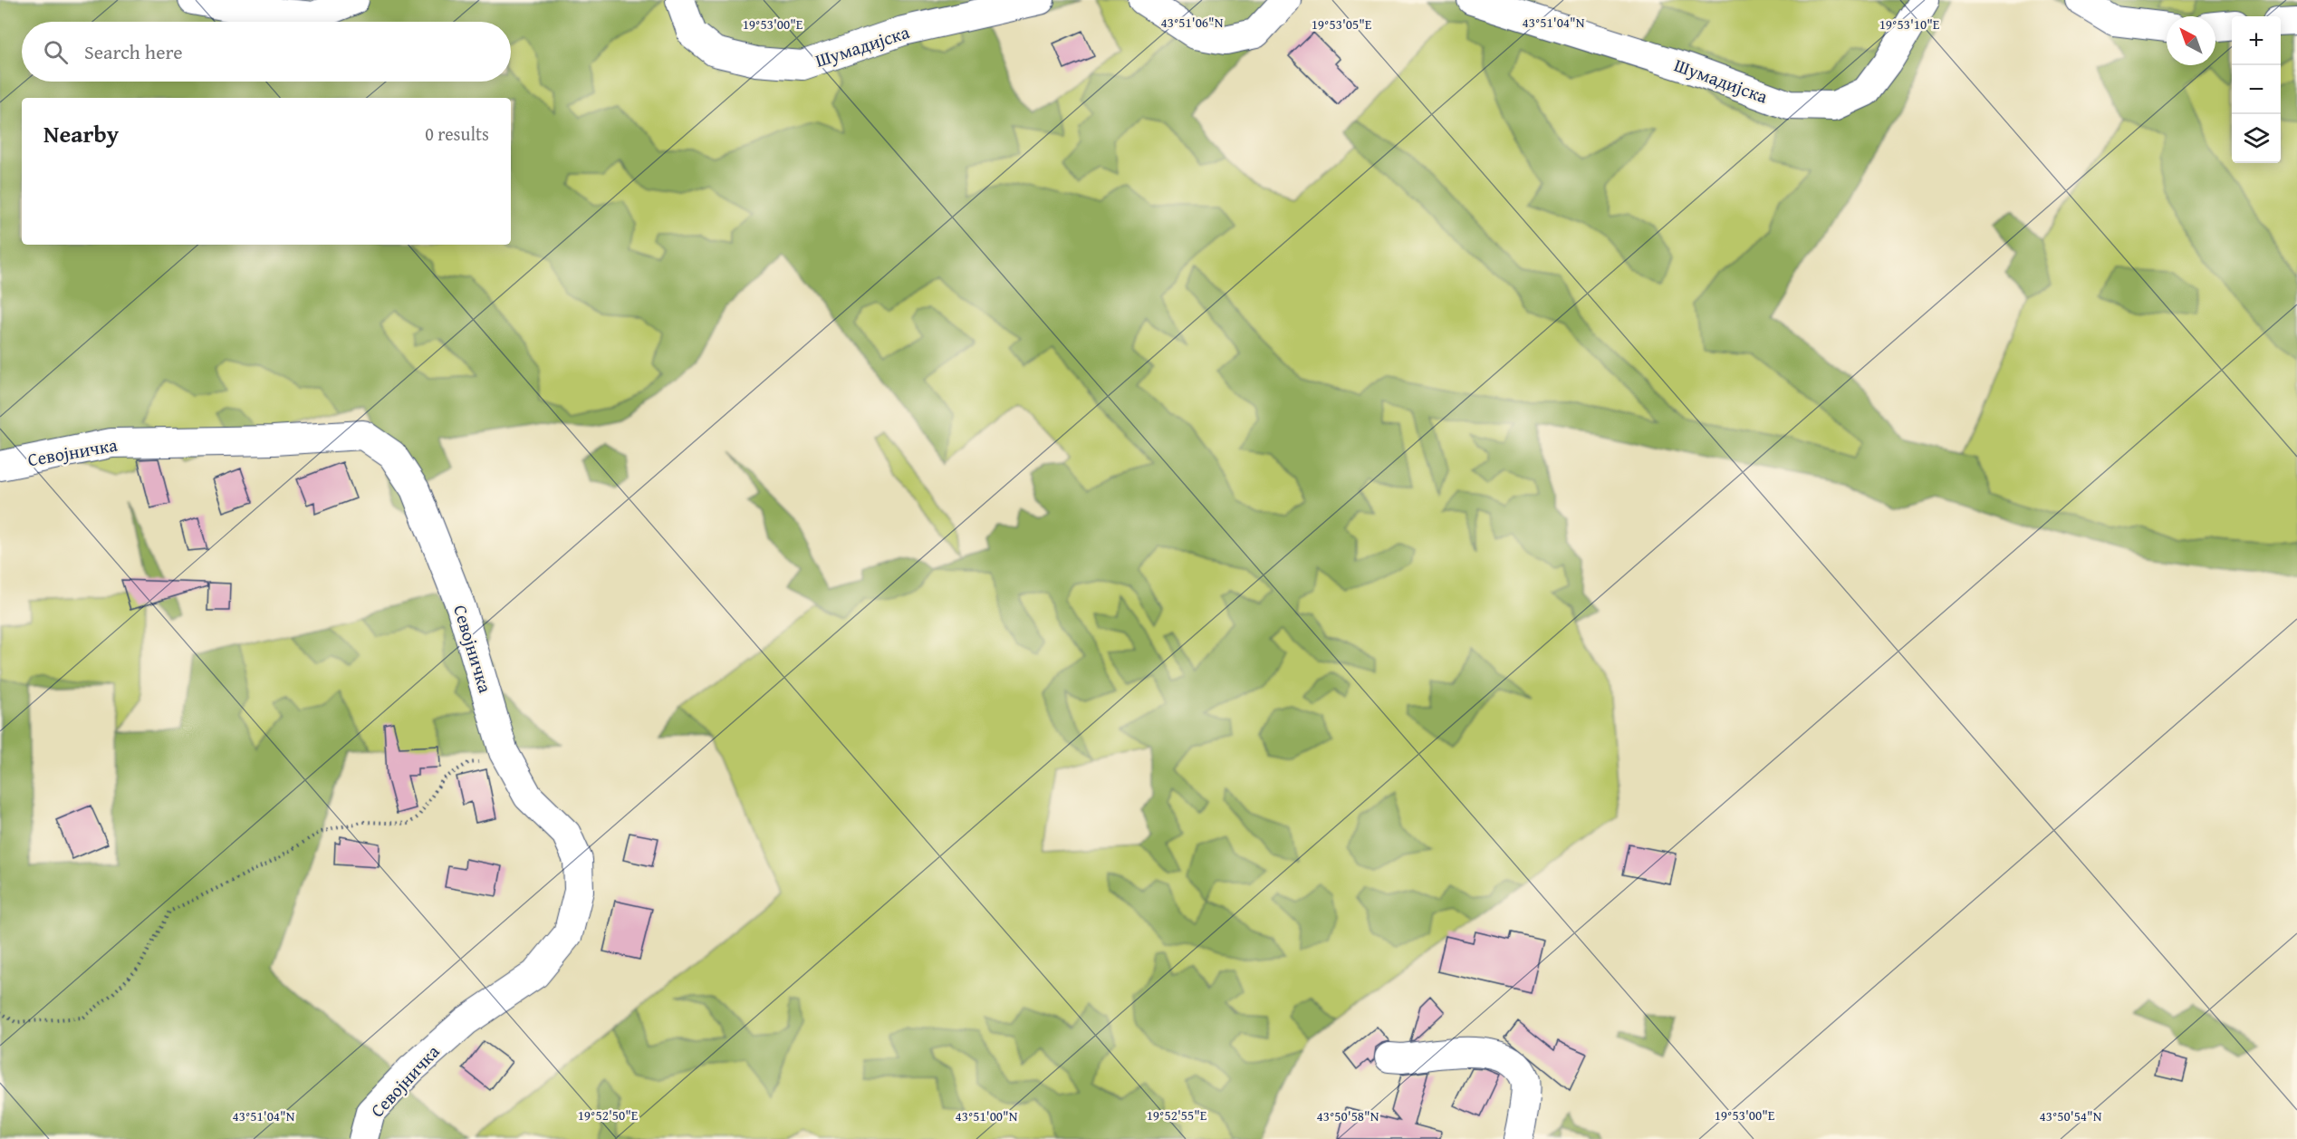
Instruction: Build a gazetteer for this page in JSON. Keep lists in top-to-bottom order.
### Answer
{
  "streets": {
    "street": ["Шумадијска", "Севојничка"]
  },
  "north": "top left",
  "page": {
    "map_buttons": ["+", "−"],
    "search": "Search here",
    "heading": ["Nearby", "0 results"]
  },
  "coordinates": [
    "43°51'06\"N",
    "43°51'04\"N",
    "19°53'00\"E",
    "19°53'05\"E",
    "19°53'10\"E",
    "19°52'50\"E",
    "19°52'55\"E",
    "43°51'00\"N",
    "43°50'58\"N",
    "43°50'54\"N"
  ]
}
